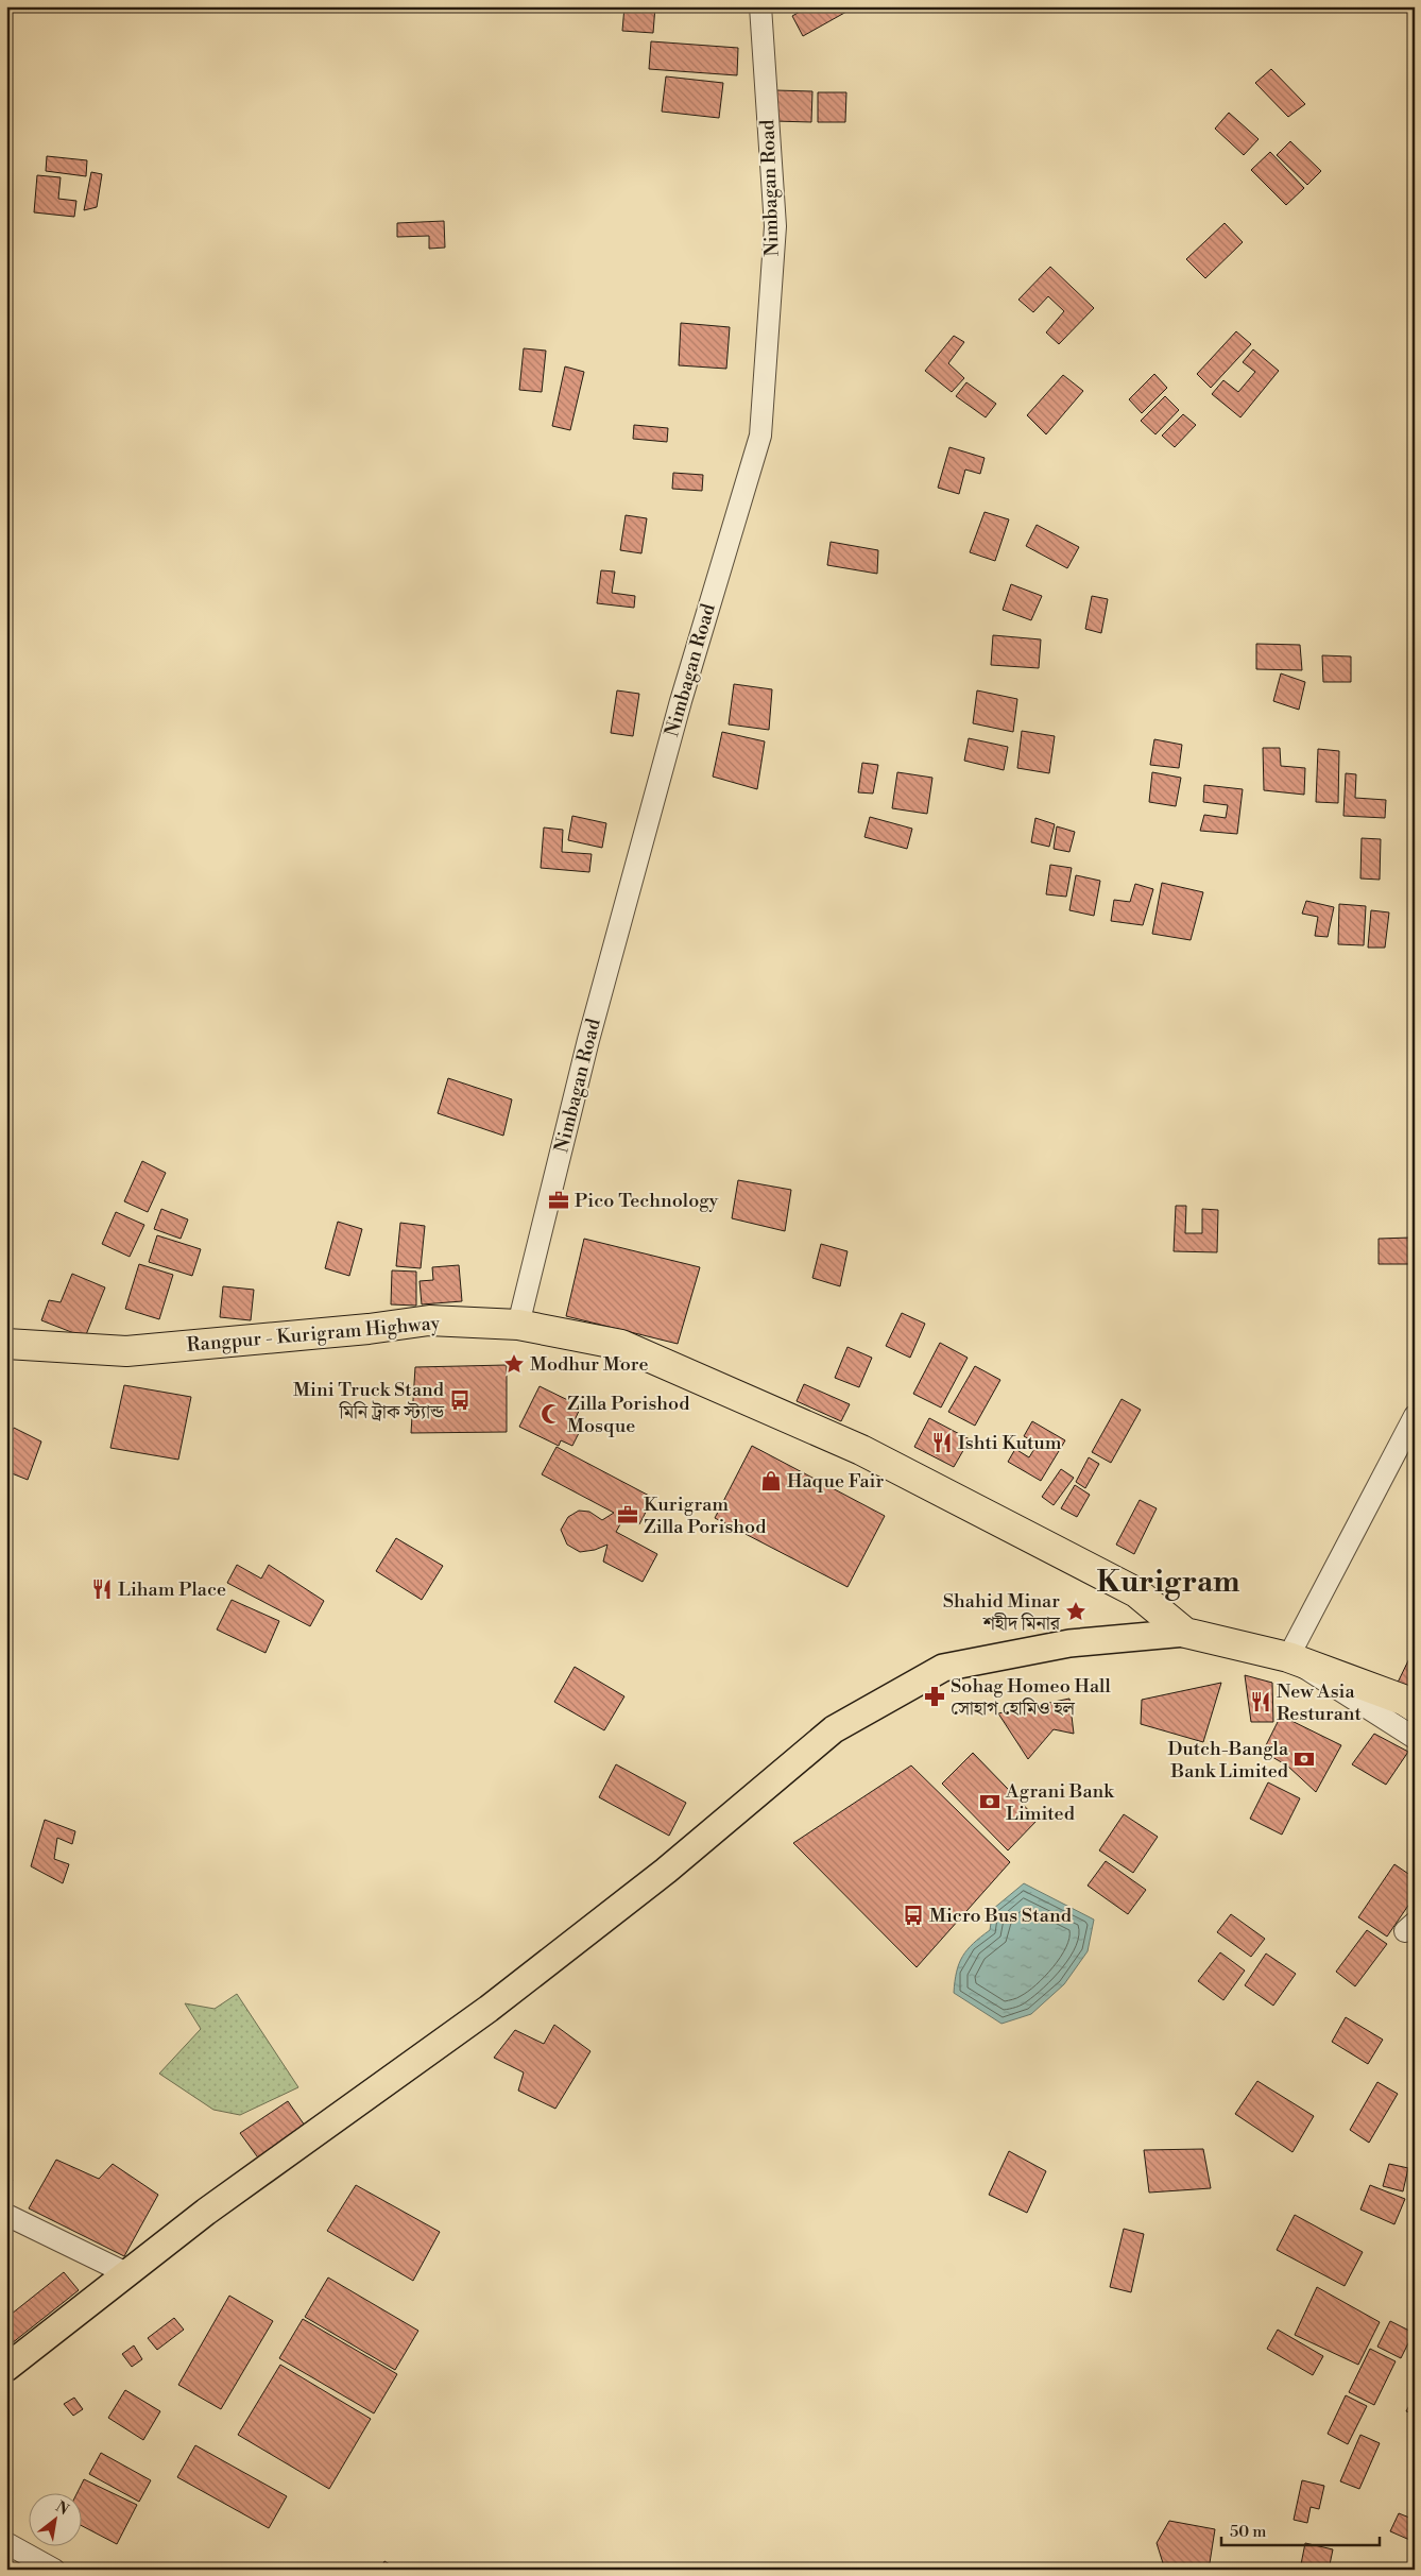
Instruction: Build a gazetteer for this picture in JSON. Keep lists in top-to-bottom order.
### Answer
{
  "streets": {
    "highway": ["Rangpur - Kurigram Highway"],
    "street": ["Nimbagan Road"]
  },
  "crossings": [
    ["Nimbagan Road", "Rangpur - Kurigram Highway"]
  ],
  "districts": ["Kurigram"],
  "places": {
    "office": ["Pico Technology", "Kurigram Zilla Porishod"],
    "place": ["Modhur More", "Shahid Minar শহীদ মিনার"],
    "bus stop": ["Mini Truck Stand মিনি ট্রাক স্ট্যান্ড", "Micro Bus Stand"],
    "mosque": ["Zilla Porishod Mosque"],
    "restaurant": ["Ishti Kutum", "Liham Place", "New Asia Resturant"],
    "shop": ["Haque Fair"],
    "pharmacy": ["Sohag Homeo Hall সোহাগ হোমিও হল"],
    "bank": ["Dutch-Bangla Bank Limited", "Agrani Bank Limited"]
  },
  "scale_bar": "50 m",
  "north": "top right"
}
